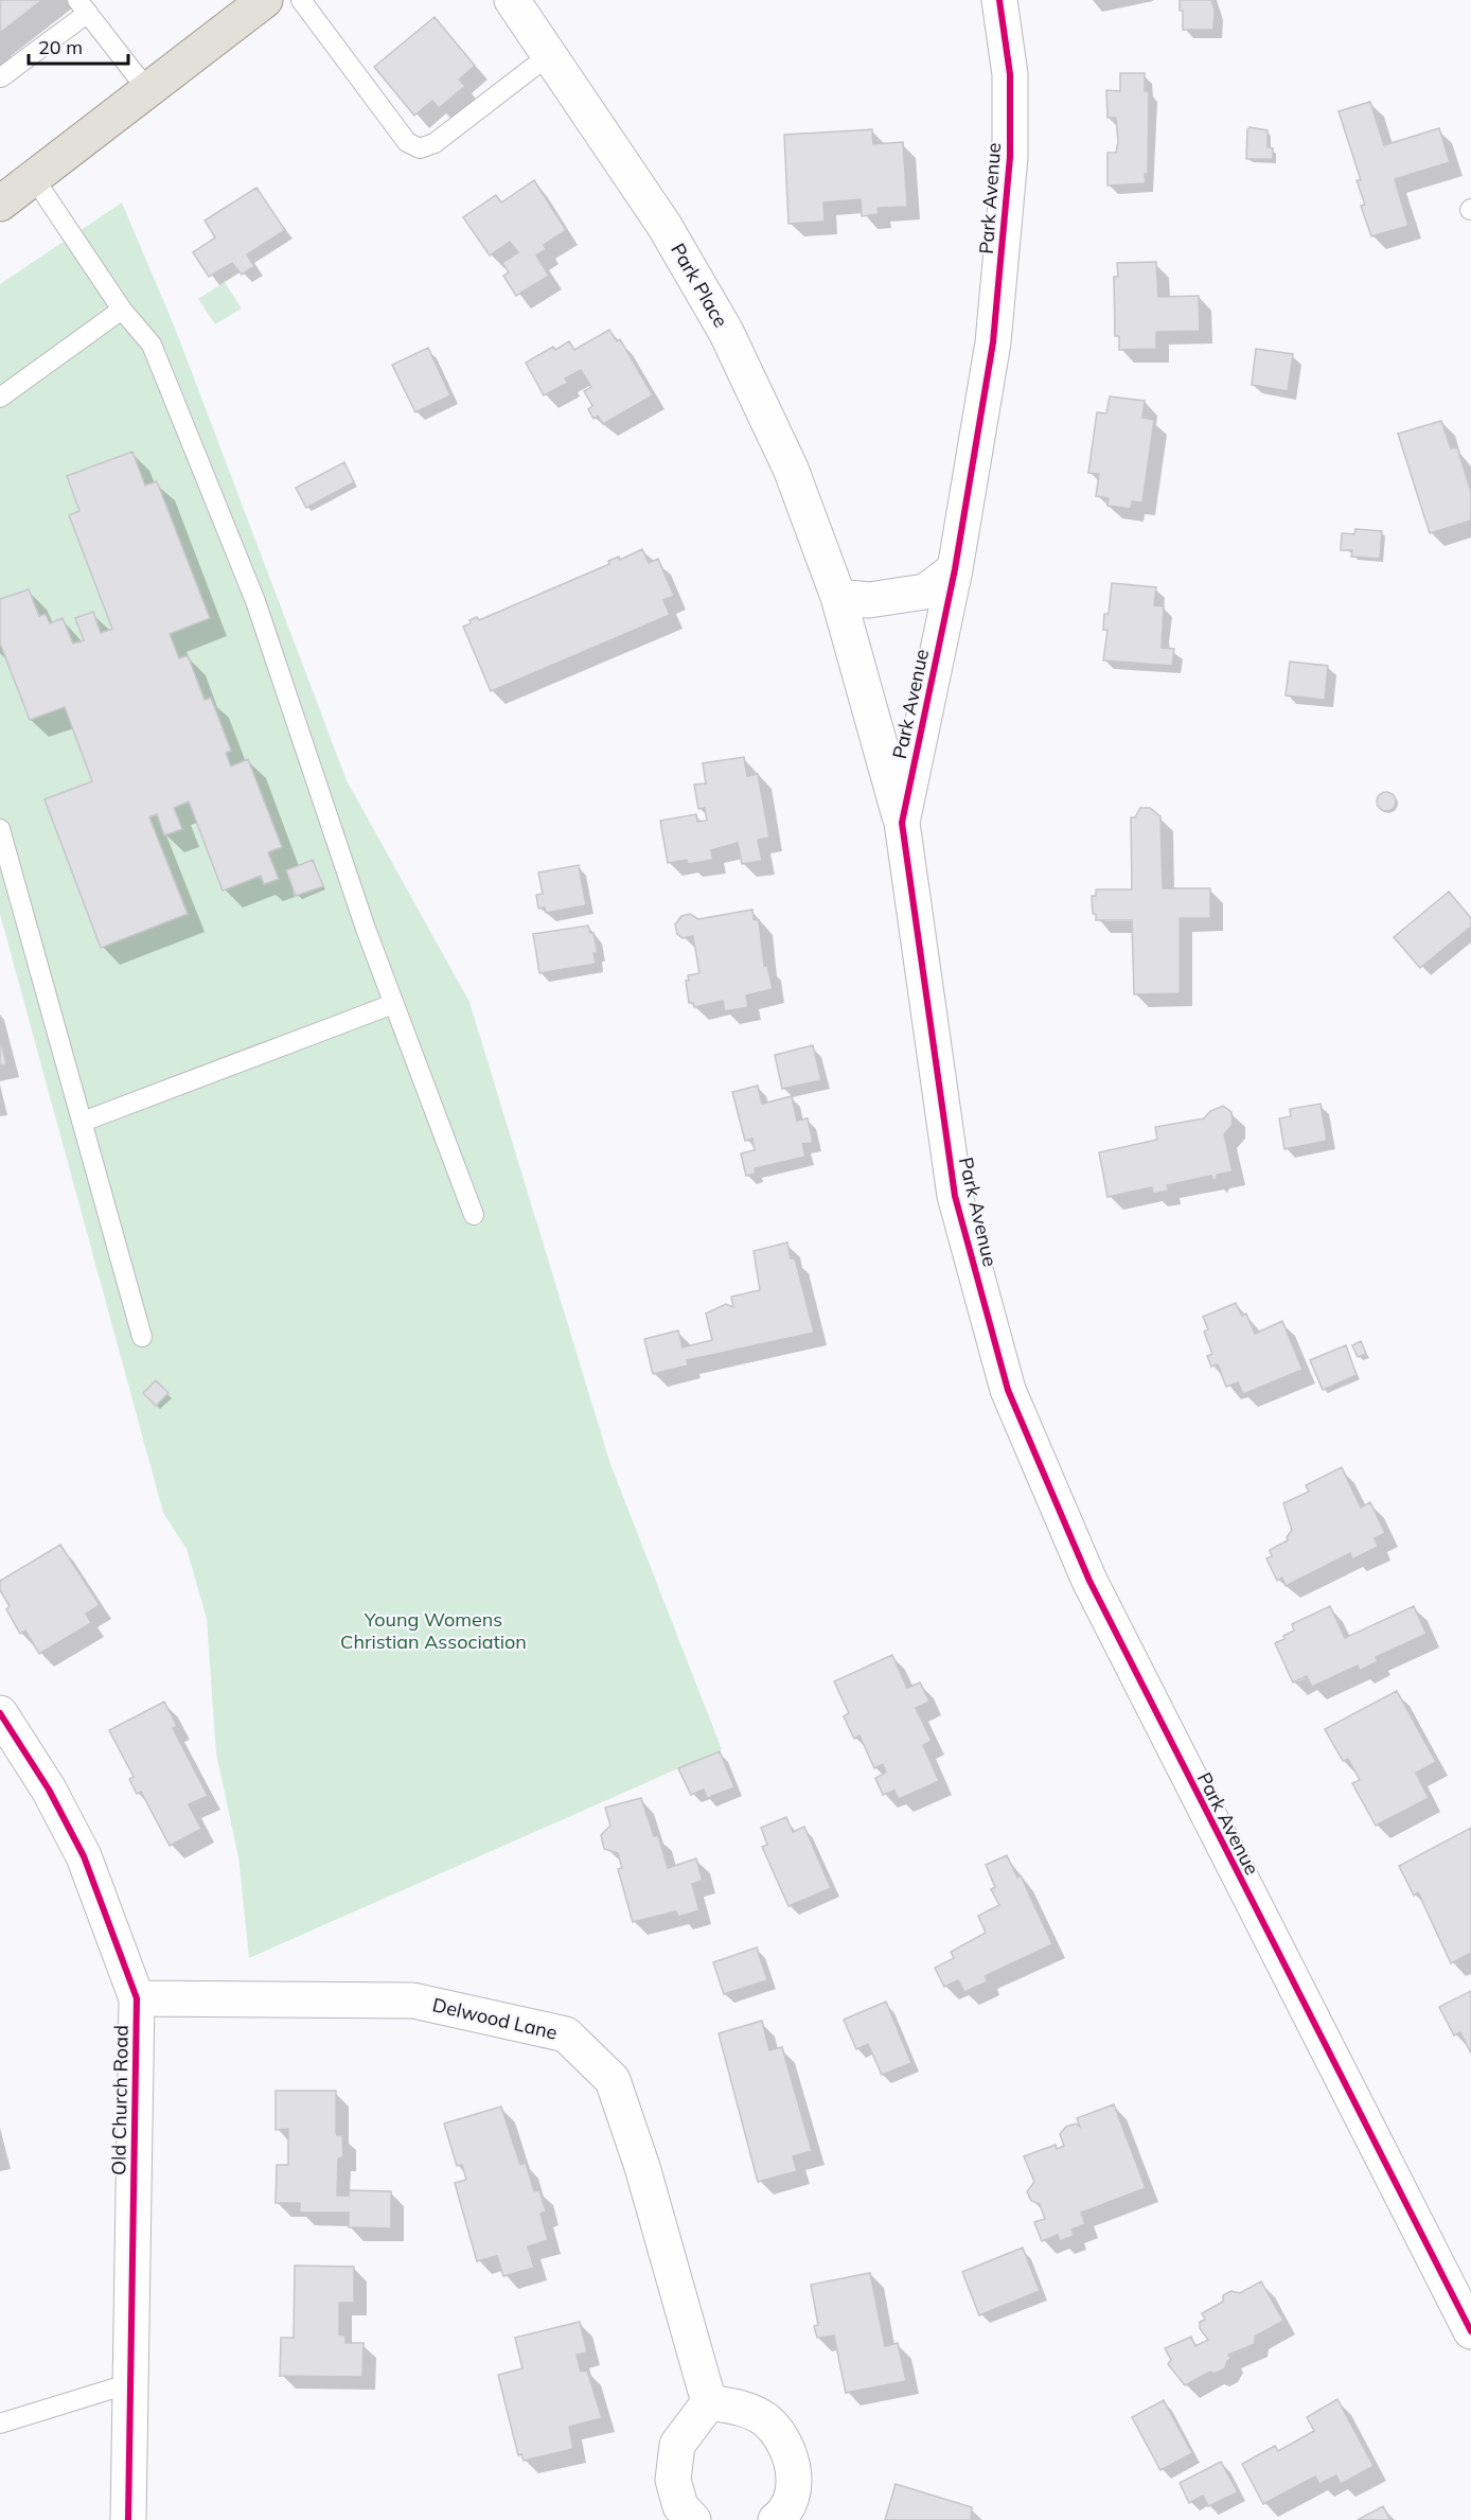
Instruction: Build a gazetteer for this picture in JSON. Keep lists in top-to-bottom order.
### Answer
{
  "streets": {
    "street": [
      "Park Avenue",
      "Park Place",
      "Delwood Lane",
      "Old Church Road"
    ]
  },
  "crossings": [
    ["Park Avenue", "Park Place"],
    ["Delwood Lane", "Old Church Road"]
  ],
  "parks": ["Young Womens Christian Association"],
  "scale_bar": "20 m"
}
